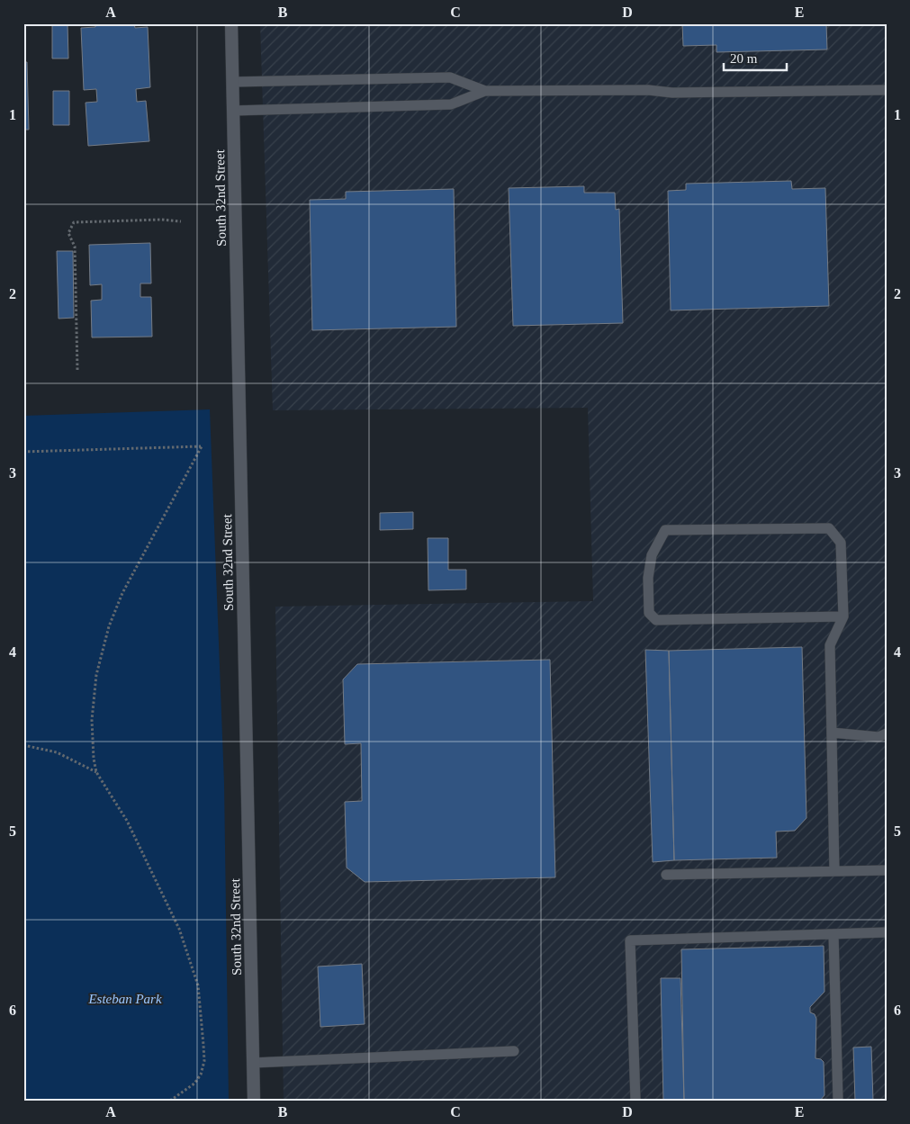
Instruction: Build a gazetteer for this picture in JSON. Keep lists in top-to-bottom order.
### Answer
{
  "streets": {
    "main road": ["South 32nd Street"]
  },
  "parks": ["Esteban Park"],
  "scale_bar": "20 m",
  "grid": {
    "columns": [
      "A",
      "B",
      "C",
      "D",
      "E"
    ],
    "rows": [
      "1",
      "2",
      "3",
      "4",
      "5",
      "6"
    ]
  }
}
